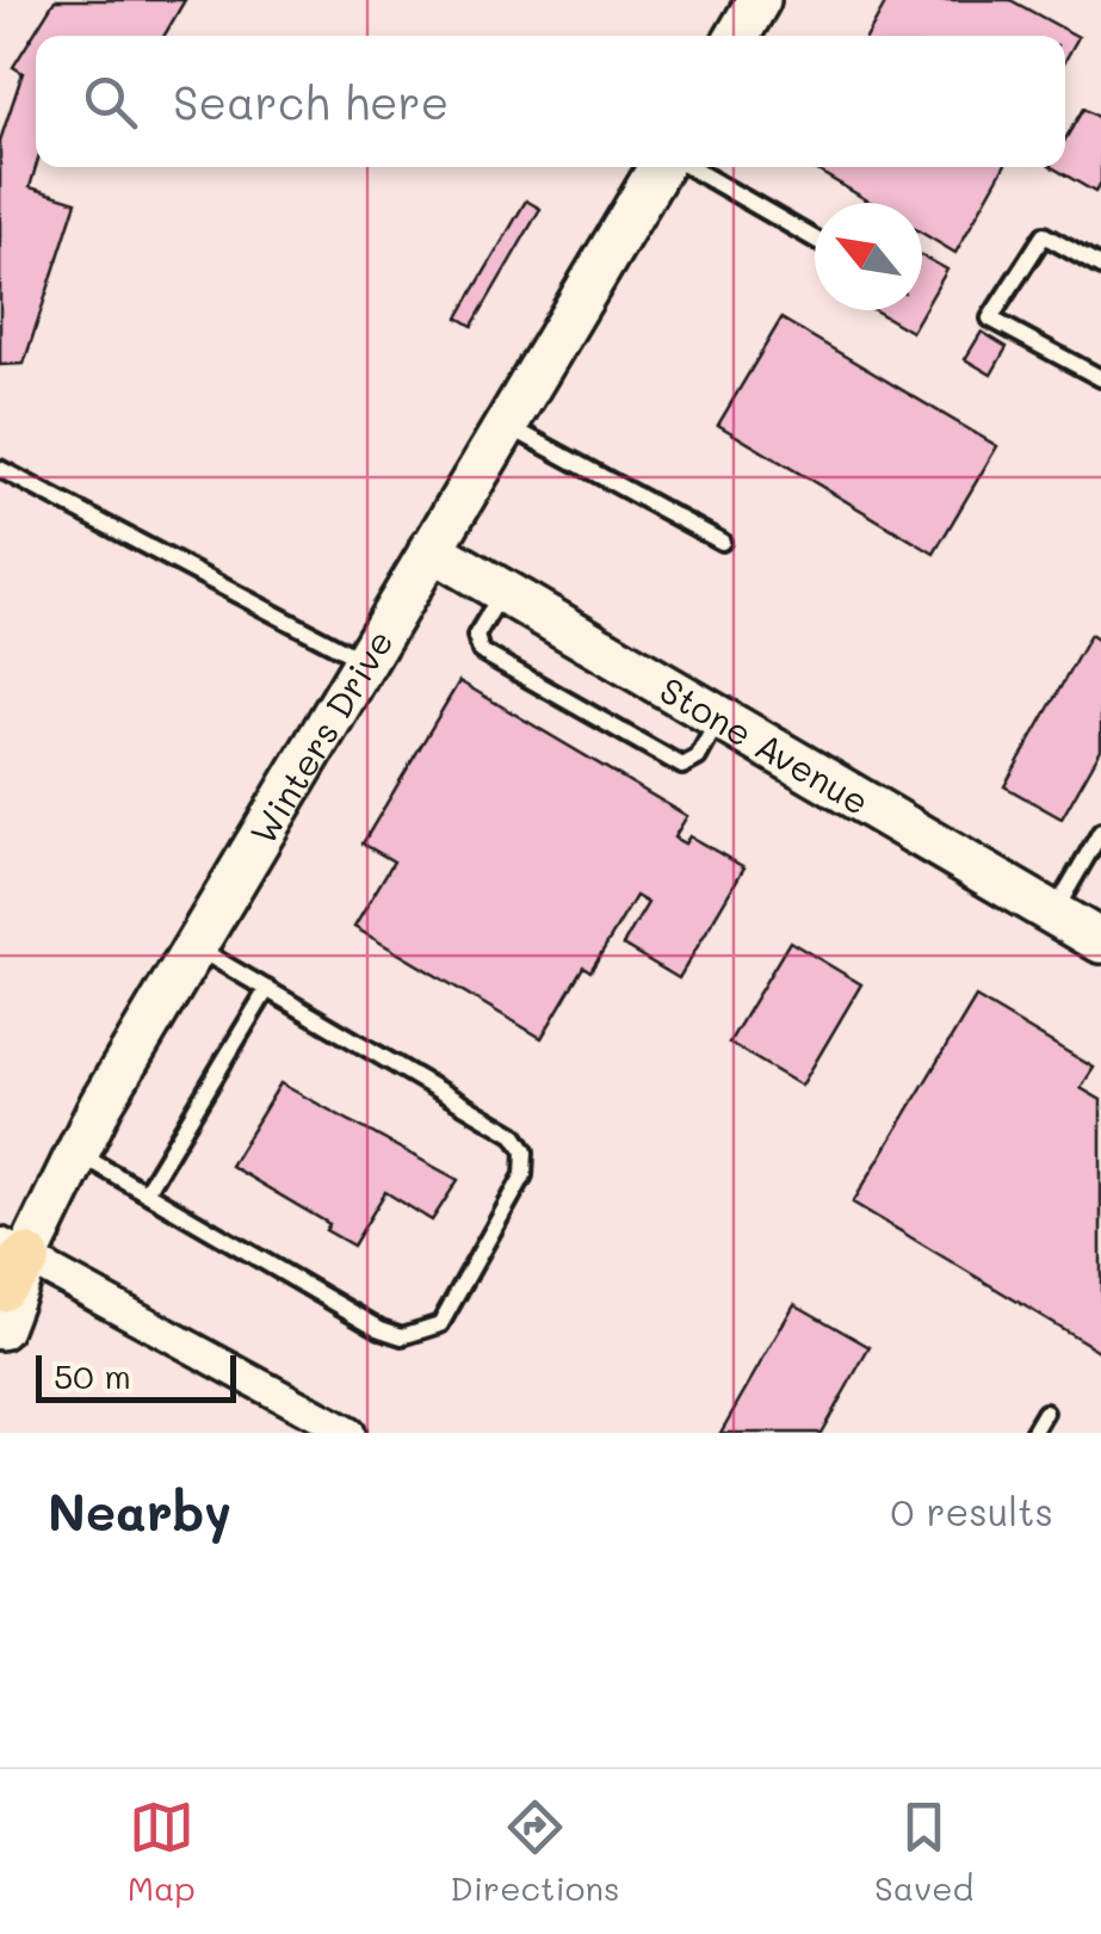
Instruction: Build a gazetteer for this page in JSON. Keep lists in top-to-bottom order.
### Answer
{
  "streets": {
    "street": ["Winters Drive", "Stone Avenue"]
  },
  "crossings": [
    ["Winters Drive", "Stone Avenue"]
  ],
  "scale_bar": "50 m",
  "north": "top left",
  "page": {
    "search": "Search here",
    "scale": "50 m",
    "heading": ["Nearby", "0 results"],
    "nav": ["Map", "Directions", "Saved"]
  }
}
